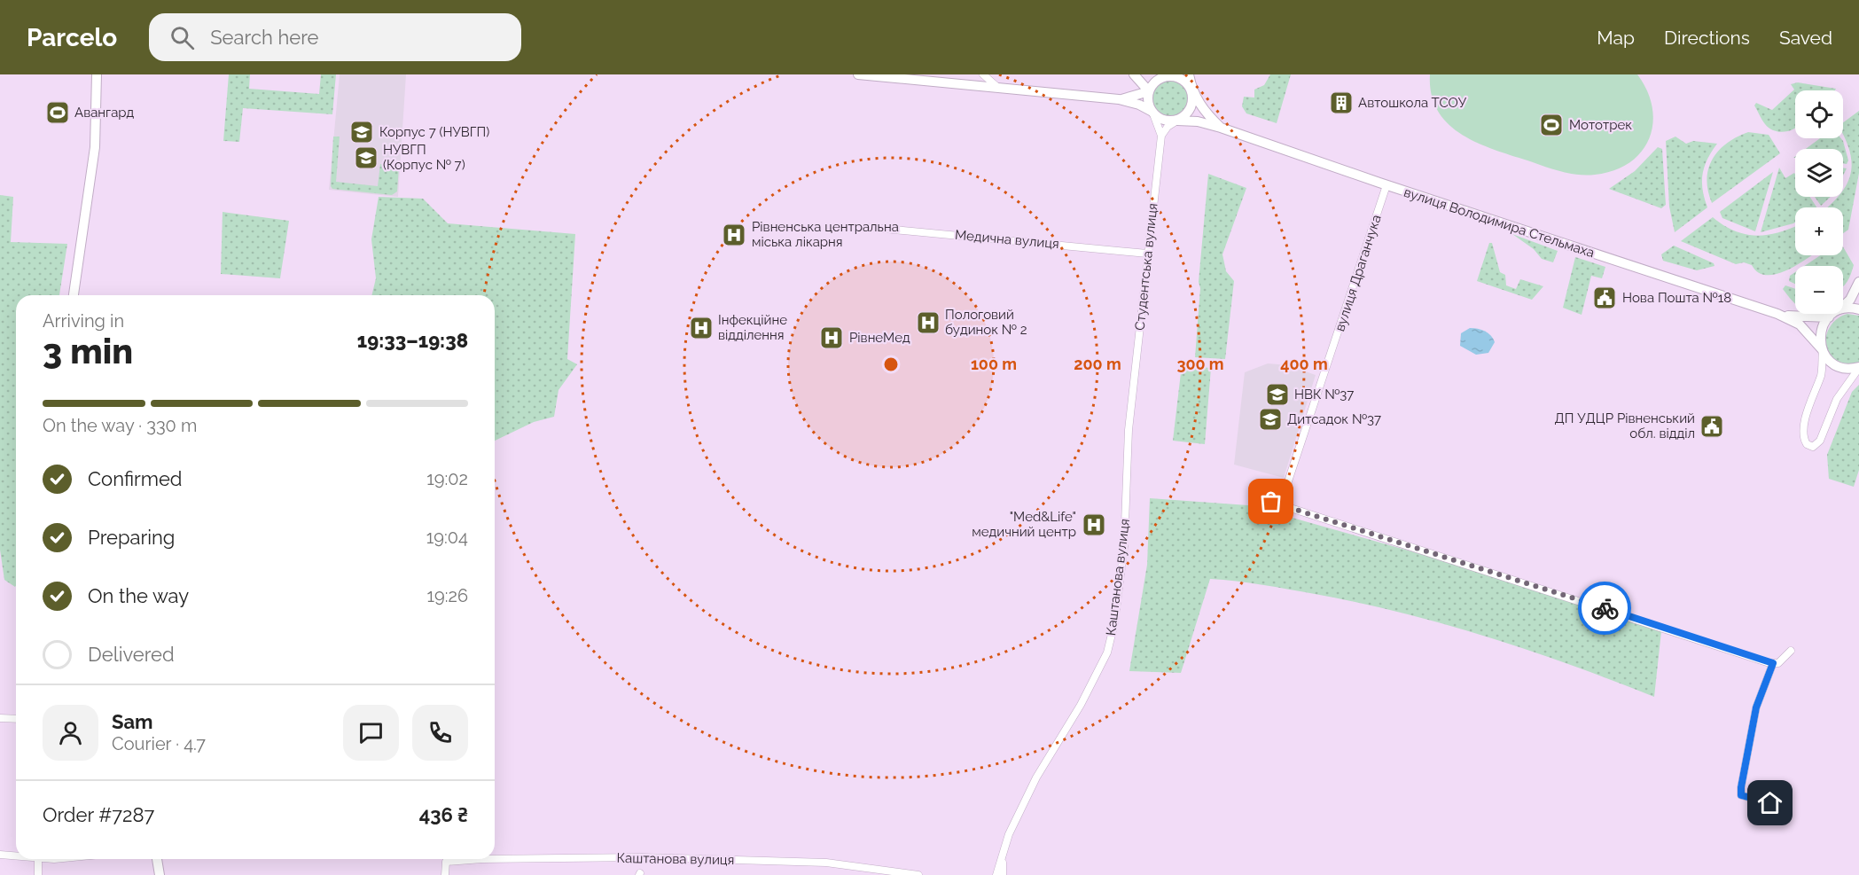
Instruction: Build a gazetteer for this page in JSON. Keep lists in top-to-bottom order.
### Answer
{
  "streets": {
    "main road": ["вулиця Володимира Стельмаха"],
    "street": [
      "Медична вулиця",
      "Студентська вулиця",
      "вулиця Драганчука",
      "Каштанова вулиця"
    ]
  },
  "crossings": [
    ["вулиця Володимира Стельмаха", "вулиця Драганчука"],
    ["Медична вулиця", "Студентська вулиця"],
    ["Студентська вулиця", "Каштанова вулиця"]
  ],
  "places": {
    "building": ["Автошкола ТСОУ"],
    "sports": ["Авангард", "Мототрек"],
    "school or university": [
      "Корпус 7 (НУВГП)",
      "НУВГП (Корпус № 7)",
      "НВК №37",
      "Дитсадок №37"
    ],
    "hospital": [
      "Рівненська центральна міська лікарня",
      "Пологовий будинок № 2",
      "Інфекційне відділення",
      "РівнеМед",
      "\"Med&Life\" медичний центр"
    ],
    "public building": ["Нова Пошта №18", "ДП УДЦР Рівненський обл. відділ"]
  },
  "page": {
    "header": "Parcelo",
    "search": "Search here",
    "nav": ["Map", "Directions", "Saved"],
    "map_buttons": ["+", "−"],
    "heading": ["3 min", "Arriving in", "19:33–19:38"],
    "panel": [
      "Sam",
      "Courier · 4.7",
      "Order #7287",
      "436 ₴"
    ],
    "bar": "On the way · 330 m",
    "list": [
      ["Confirmed", "19:02"],
      ["Preparing", "19:04"],
      ["On the way", "19:26"],
      "Delivered"
    ]
  },
  "rings": [
    "100 m",
    "200 m",
    "300 m",
    "400 m"
  ]
}
